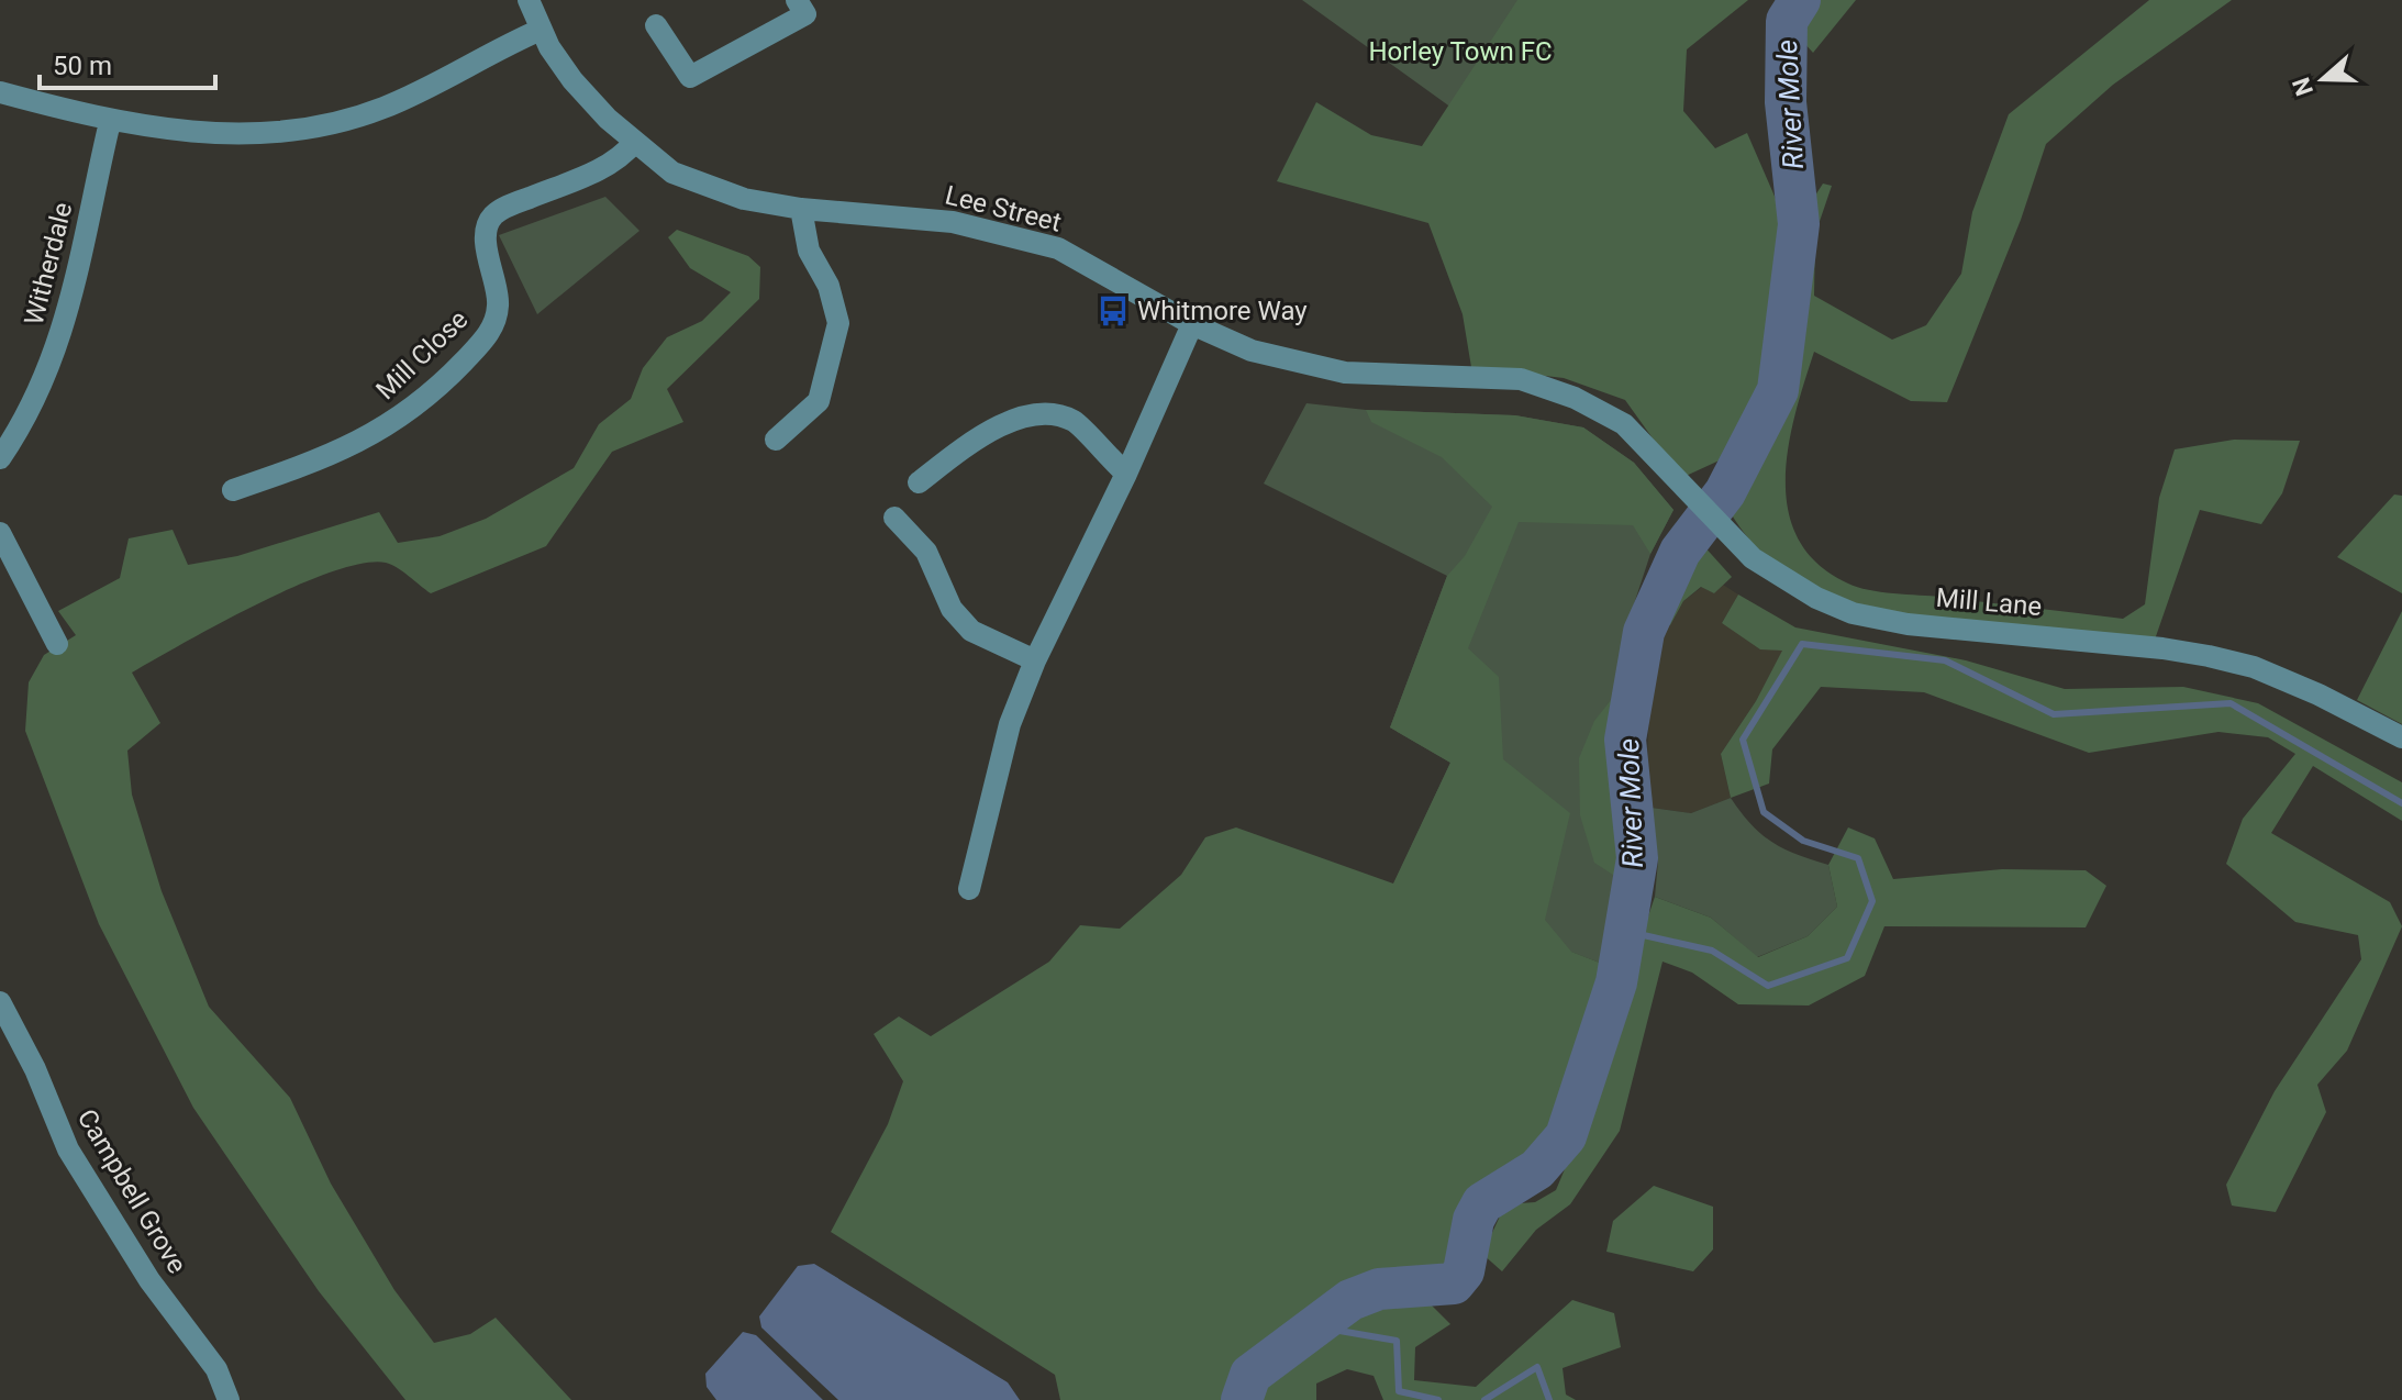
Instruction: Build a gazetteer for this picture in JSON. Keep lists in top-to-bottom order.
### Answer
{
  "streets": {
    "street": [
      "Lee Street",
      "Witherdale",
      "Mill Close",
      "Mill Lane",
      "Campbell Grove"
    ]
  },
  "crossings": [
    ["Lee Street", "Mill Close"],
    ["Lee Street", "Mill Lane"]
  ],
  "water": ["River Mole"],
  "parks": ["Horley Town FC"],
  "places": {
    "bus stop": ["Whitmore Way"]
  },
  "scale_bar": "50 m",
  "north": "left"
}
